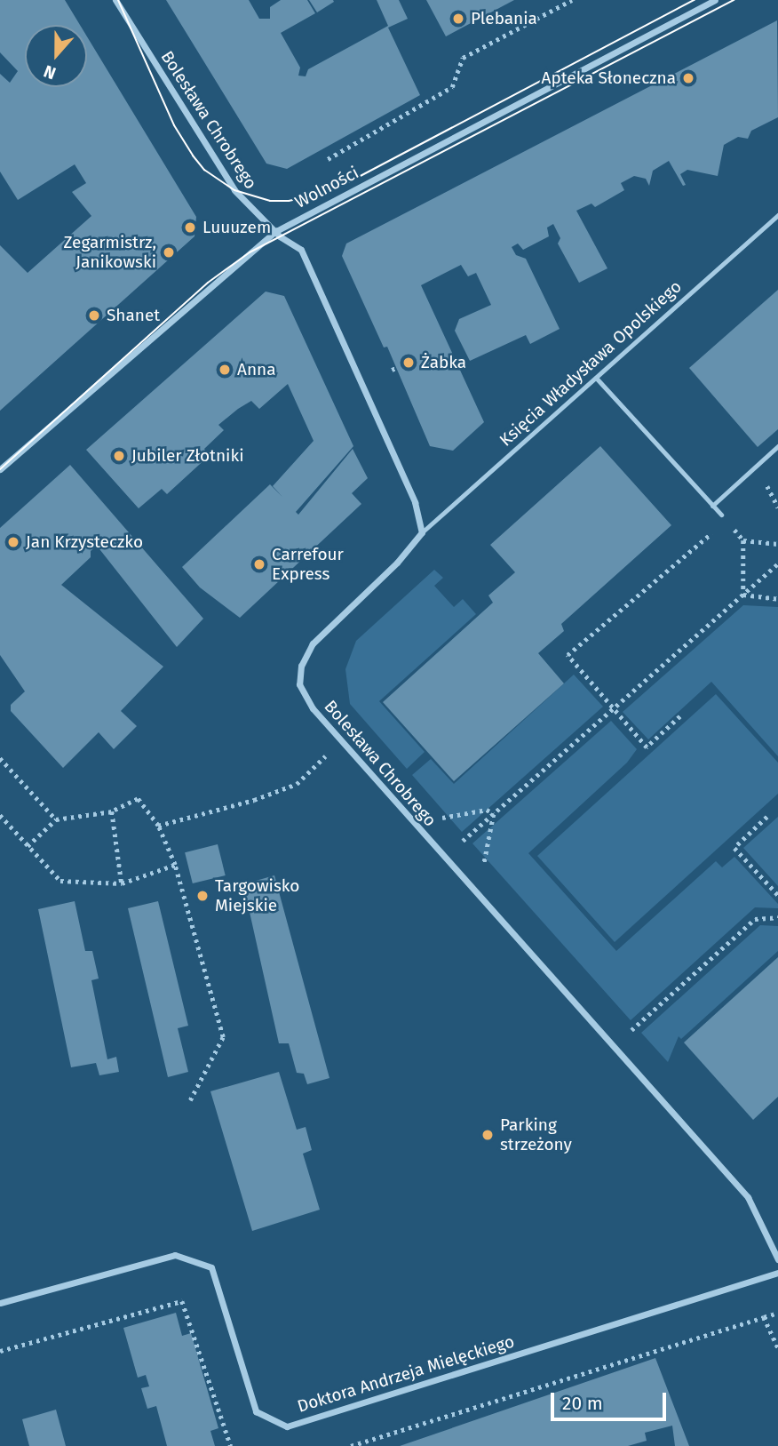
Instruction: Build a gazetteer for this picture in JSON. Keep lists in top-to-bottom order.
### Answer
{
  "streets": {
    "street": ["Bolesława Chrobrego", "Wolności", "Doktora Andrzeja Mielęckiego"],
    "lane": ["Księcia Władysława Opolskiego"]
  },
  "crossings": [
    ["Bolesława Chrobrego", "Wolności"],
    ["Bolesława Chrobrego", "Księcia Władysława Opolskiego"]
  ],
  "places": [
    "Plebania",
    "Apteka Słoneczna",
    "Luuuzem",
    "Zegarmistrz, Janikowski",
    "Shanet",
    "Żabka",
    "Anna",
    "Jubiler Złotniki",
    "Jan Krzysteczko",
    "Carrefour Express",
    "Targowisko Miejskie",
    "Parking strzeżony"
  ],
  "scale_bar": "20 m",
  "north": "bottom"
}
